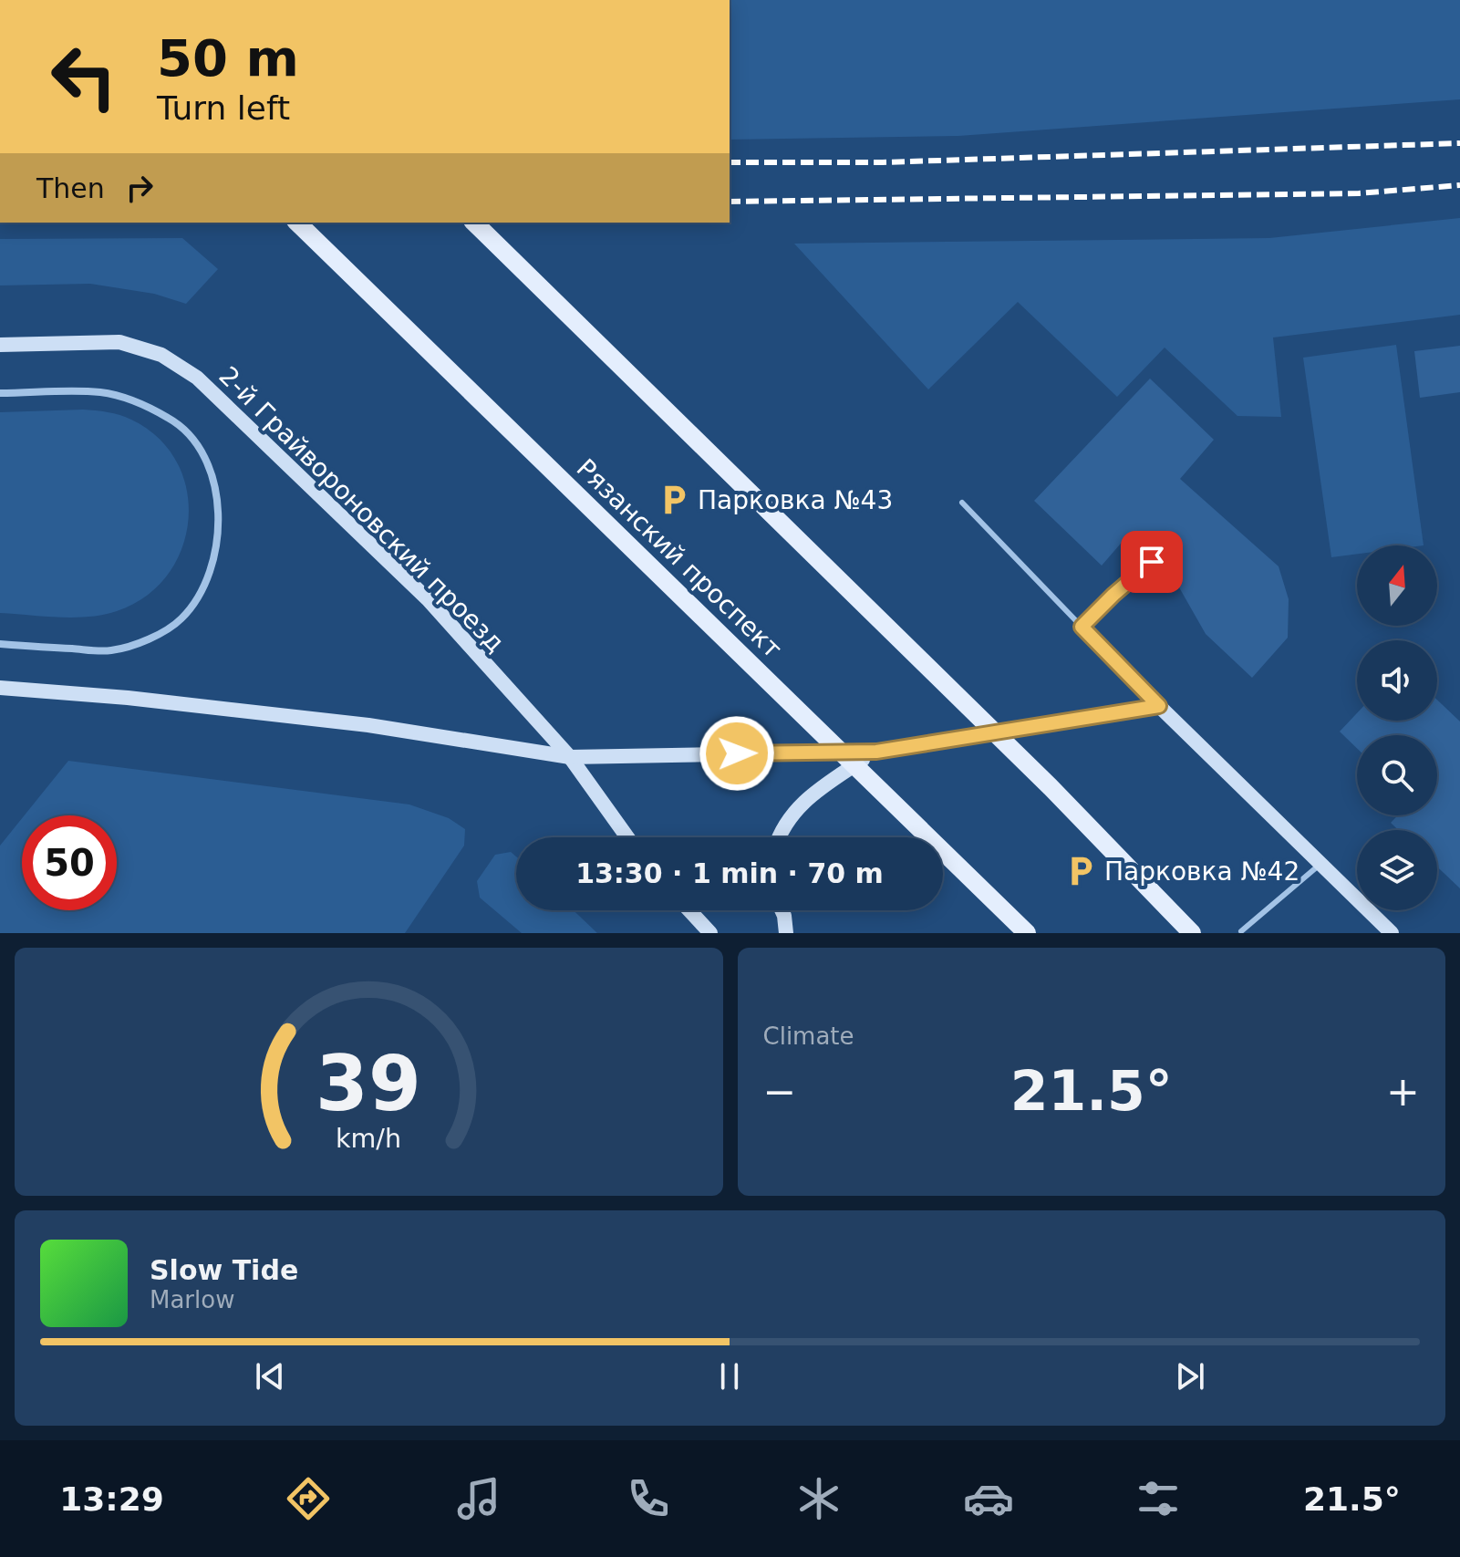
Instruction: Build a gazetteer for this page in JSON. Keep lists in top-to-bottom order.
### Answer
{
  "streets": {
    "main road": ["2-й Грайвороновский проезд", "Рязанский проспект"]
  },
  "places": {
    "parking": ["Парковка №43", "Парковка №42"]
  },
  "north": "top",
  "page": {
    "turn": ["50 m", "Turn left"],
    "then": "Then",
    "limit": "50",
    "trip": "13:30 · 1 min · 70 m",
    "tile": "Climate",
    "heat": ["−", "21.5°", "+"],
    "song": ["Slow Tide", "Marlow"],
    "tabs": ["13:29", "21.5°"],
    "gauge": ["39", "km/h"]
  }
}
